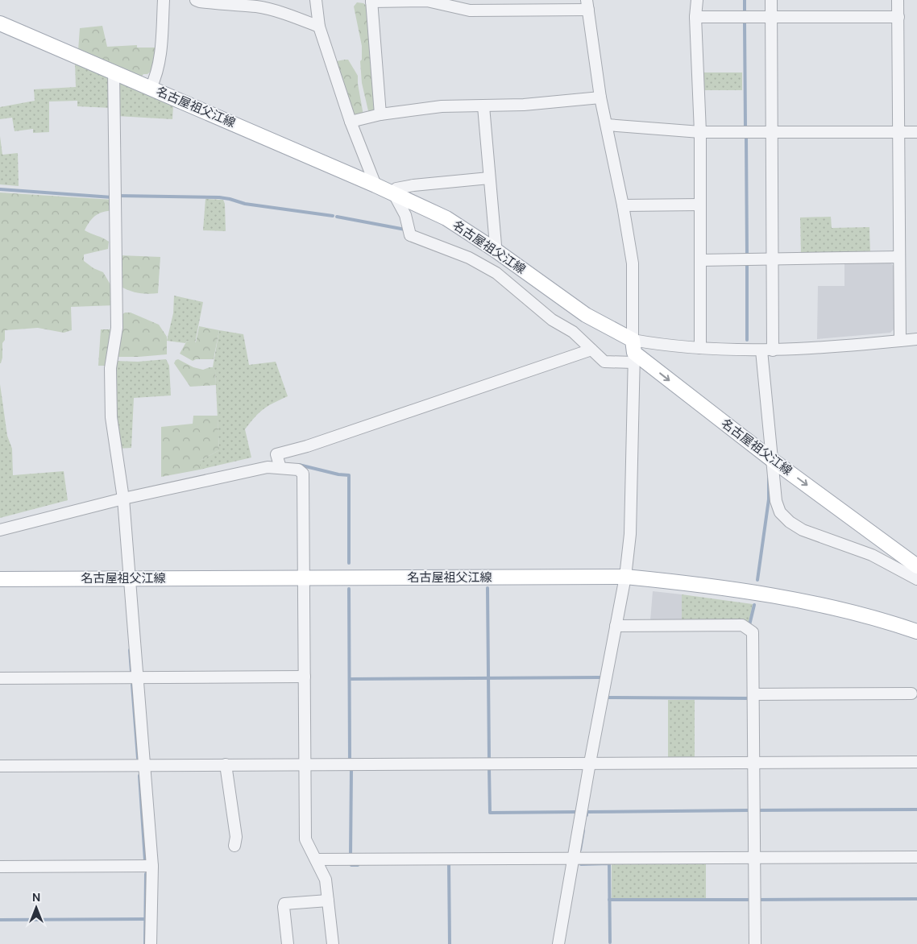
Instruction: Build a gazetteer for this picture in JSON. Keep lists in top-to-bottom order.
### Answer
{
  "streets": {
    "main road": ["名古屋祖父江線"]
  },
  "north": "top"
}
